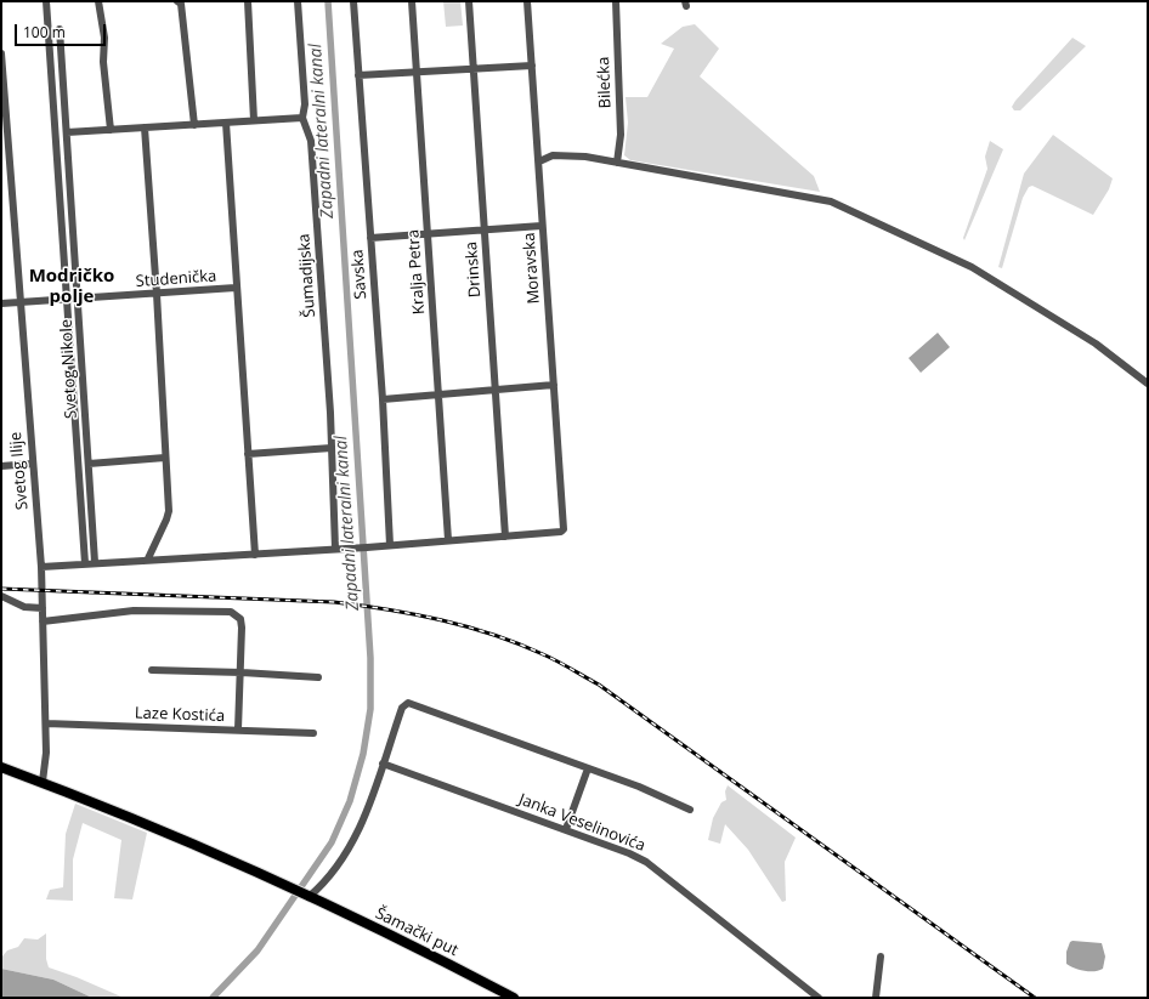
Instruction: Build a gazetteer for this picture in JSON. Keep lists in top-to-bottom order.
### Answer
{
  "streets": {
    "main road": ["Šamački put"],
    "street": [
      "Bilećka",
      "Moravska",
      "Drinska",
      "Kralja Petra",
      "Savska",
      "Šumadijska",
      "Studenička",
      "Svetog Nikole",
      "Svetog Ilije",
      "Laze Kostića",
      "Janka Veselinovića"
    ]
  },
  "crossings": [
    ["Moravska", "Drinska"],
    ["Studenička", "Svetog Nikole"],
    ["Studenička", "Svetog Ilije"],
    ["Svetog Ilije", "Laze Kostića"],
    ["Svetog Ilije", "Šamački put"]
  ],
  "districts": ["Modričko polje"],
  "water": ["Zapadni lateralni kanal"],
  "scale_bar": "100 m"
}
